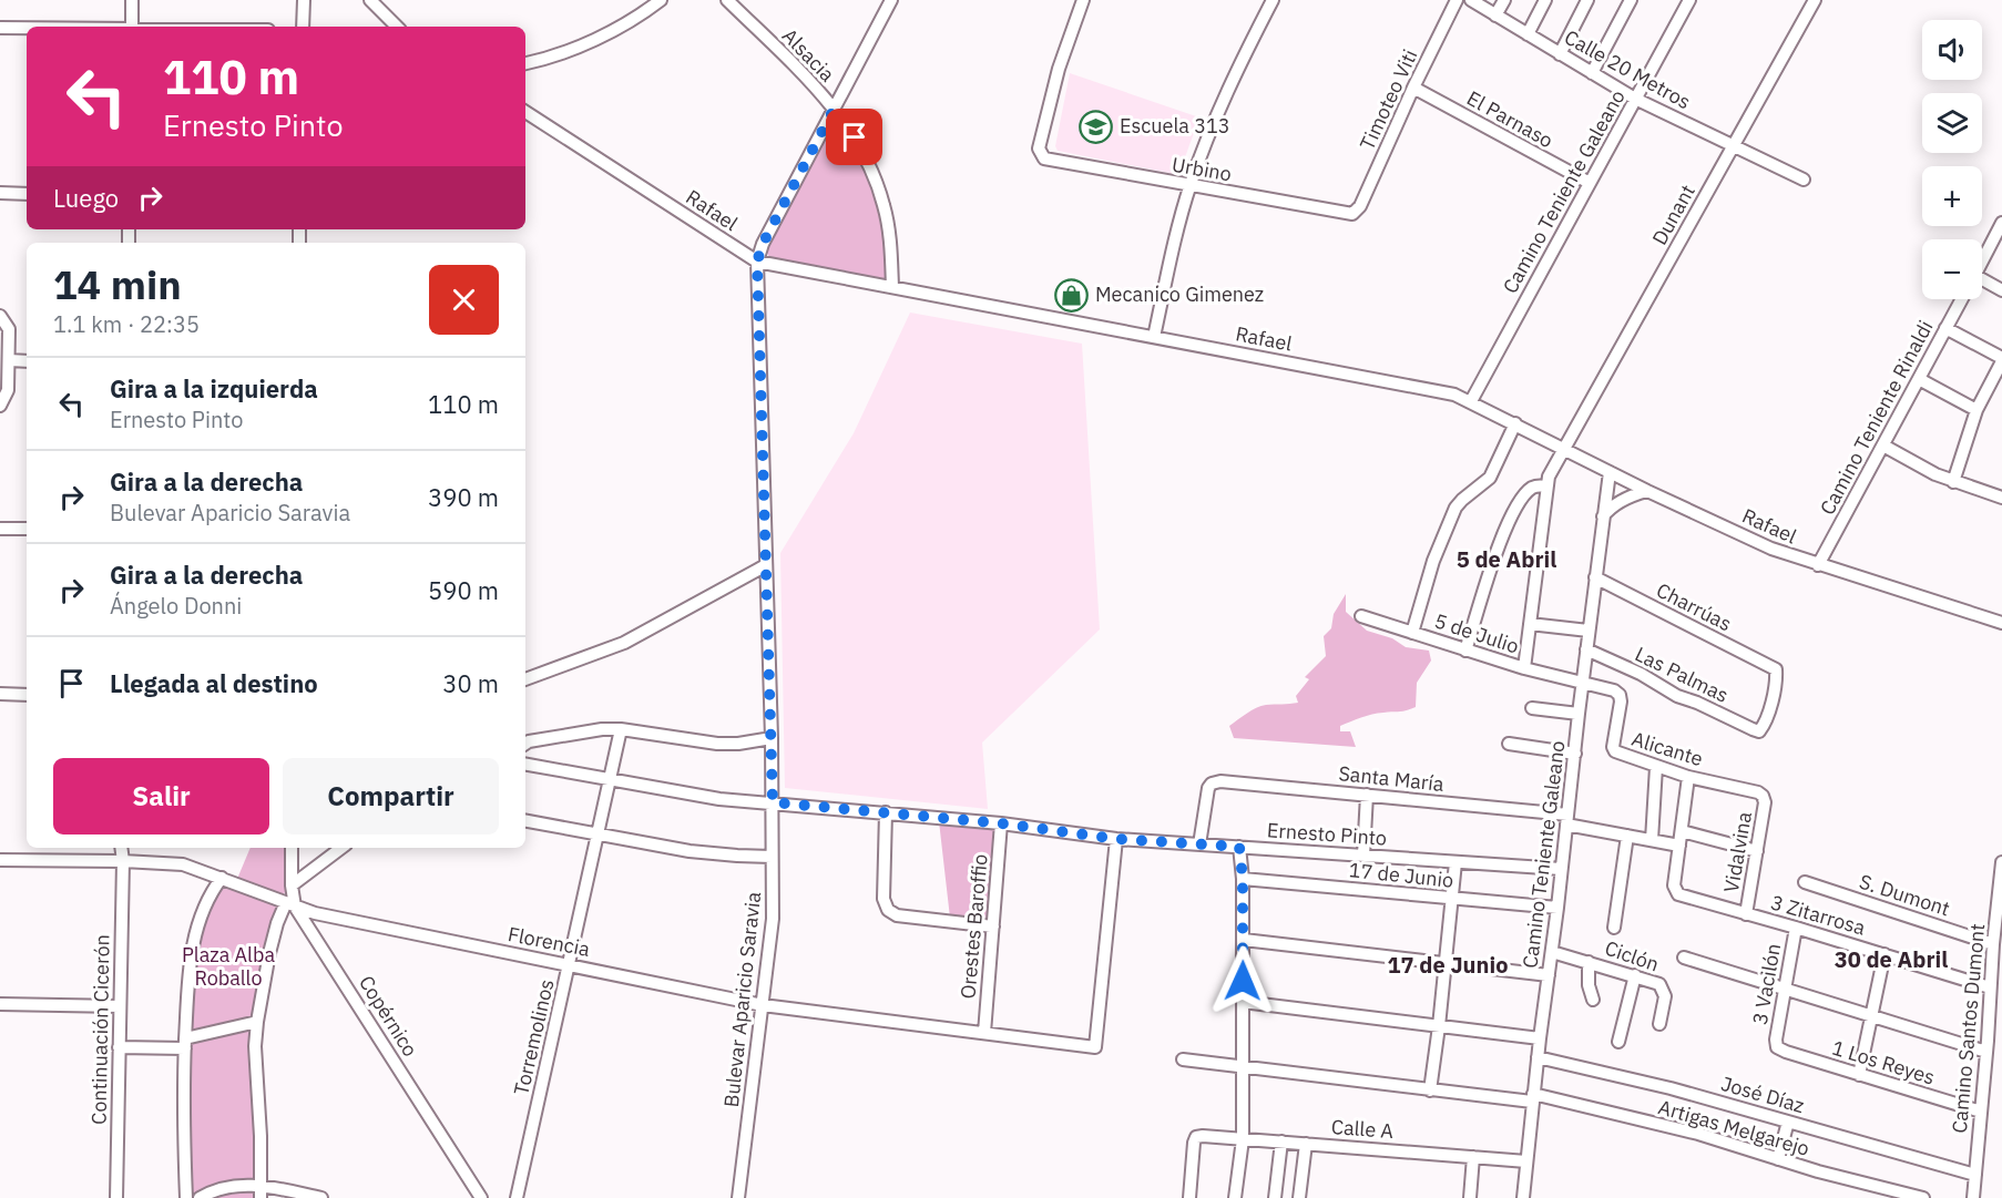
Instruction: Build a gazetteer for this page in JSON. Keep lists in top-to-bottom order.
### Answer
{
  "streets": {
    "street": [
      "Alsacia",
      "Calle 20 Metros",
      "Timoteo Viti",
      "El Parnaso",
      "Urbino",
      "Camino Teniente Galeano",
      "Rafael",
      "Dunant",
      "Camino Teniente Rinaldi",
      "Charrúas",
      "5 de Julio",
      "Las Palmas",
      "Alicante",
      "Santa María",
      "Ernesto Pinto",
      "Vidalvina",
      "17 de Junio",
      "S. Dumont",
      "3 Zitarrosa",
      "Orestes Baroffio",
      "Florencia",
      "Ciclón",
      "3 Vacilón",
      "Bulevar Aparicio Saravia",
      "Copérnico",
      "Camino Santos Dumont",
      "Continuación Cicerón",
      "Torremolinos",
      "1 Los Reyes",
      "José Díaz",
      "Artigas Melgarejo",
      "Calle A"
    ]
  },
  "crossings": [
    ["Alsacia", "Rafael"],
    ["Alsacia", "Bulevar Aparicio Saravia"],
    ["Calle 20 Metros", "Camino Teniente Galeano"],
    ["Calle 20 Metros", "Dunant"],
    ["Timoteo Viti", "El Parnaso"],
    ["Timoteo Viti", "Urbino"],
    ["El Parnaso", "Camino Teniente Galeano"],
    ["Camino Teniente Galeano", "Rafael"],
    ["Camino Teniente Galeano", "Charrúas"],
    ["Camino Teniente Galeano", "5 de Julio"],
    ["Camino Teniente Galeano", "Las Palmas"],
    ["Camino Teniente Galeano", "Alicante"],
    ["Camino Teniente Galeano", "Santa María"],
    ["Camino Teniente Galeano", "Ernesto Pinto"],
    ["Camino Teniente Galeano", "17 de Junio"],
    ["Camino Teniente Galeano", "Ciclón"],
    ["Camino Teniente Galeano", "José Díaz"],
    ["Camino Teniente Galeano", "Artigas Melgarejo"],
    ["Camino Teniente Galeano", "Calle A"],
    ["Rafael", "Dunant"],
    ["Rafael", "Camino Teniente Rinaldi"],
    ["Rafael", "Bulevar Aparicio Saravia"],
    ["Dunant", "5 de Julio"],
    ["Charrúas", "Las Palmas"],
    ["5 de Julio", "Alicante"],
    ["Alicante", "Vidalvina"],
    ["Santa María", "Ernesto Pinto"],
    ["Santa María", "3 Zitarrosa"],
    ["Ernesto Pinto", "Orestes Baroffio"],
    ["Ernesto Pinto", "Florencia"],
    ["Ernesto Pinto", "Bulevar Aparicio Saravia"],
    ["Ernesto Pinto", "Torremolinos"],
    ["Vidalvina", "3 Zitarrosa"],
    ["S. Dumont", "Camino Santos Dumont"],
    ["3 Zitarrosa", "3 Vacilón"],
    ["3 Zitarrosa", "Camino Santos Dumont"],
    ["Orestes Baroffio", "Florencia"],
    ["Florencia", "Bulevar Aparicio Saravia"],
    ["Florencia", "Copérnico"],
    ["Florencia", "Continuación Cicerón"],
    ["Florencia", "Torremolinos"],
    ["3 Vacilón", "1 Los Reyes"],
    ["Camino Santos Dumont", "1 Los Reyes"],
    ["Camino Santos Dumont", "José Díaz"]
  ],
  "districts": ["5 de Abril", "30 de Abril", "17 de Junio"],
  "parks": ["Plaza Alba Roballo"],
  "places": {
    "school or university": ["Escuela 313"],
    "shop": ["Mecanico Gimenez"]
  },
  "page": {
    "map_buttons": ["+", "−"],
    "turn": ["110 m", "Ernesto Pinto"],
    "then": "Luego",
    "heading": ["14 min", "1.1 km · 22:35"],
    "list": [
      {
        "name": "Gira a la izquierda",
        "note": "Ernesto Pinto",
        "value": "110 m"
      },
      {
        "name": "Gira a la derecha",
        "note": "Bulevar Aparicio Saravia",
        "value": "390 m"
      },
      {
        "name": "Gira a la derecha",
        "note": "Ángelo Donni",
        "value": "590 m"
      },
      {
        "name": "Llegada al destino",
        "value": "30 m"
      }
    ],
    "buttons": ["Salir", "Compartir"]
  }
}
